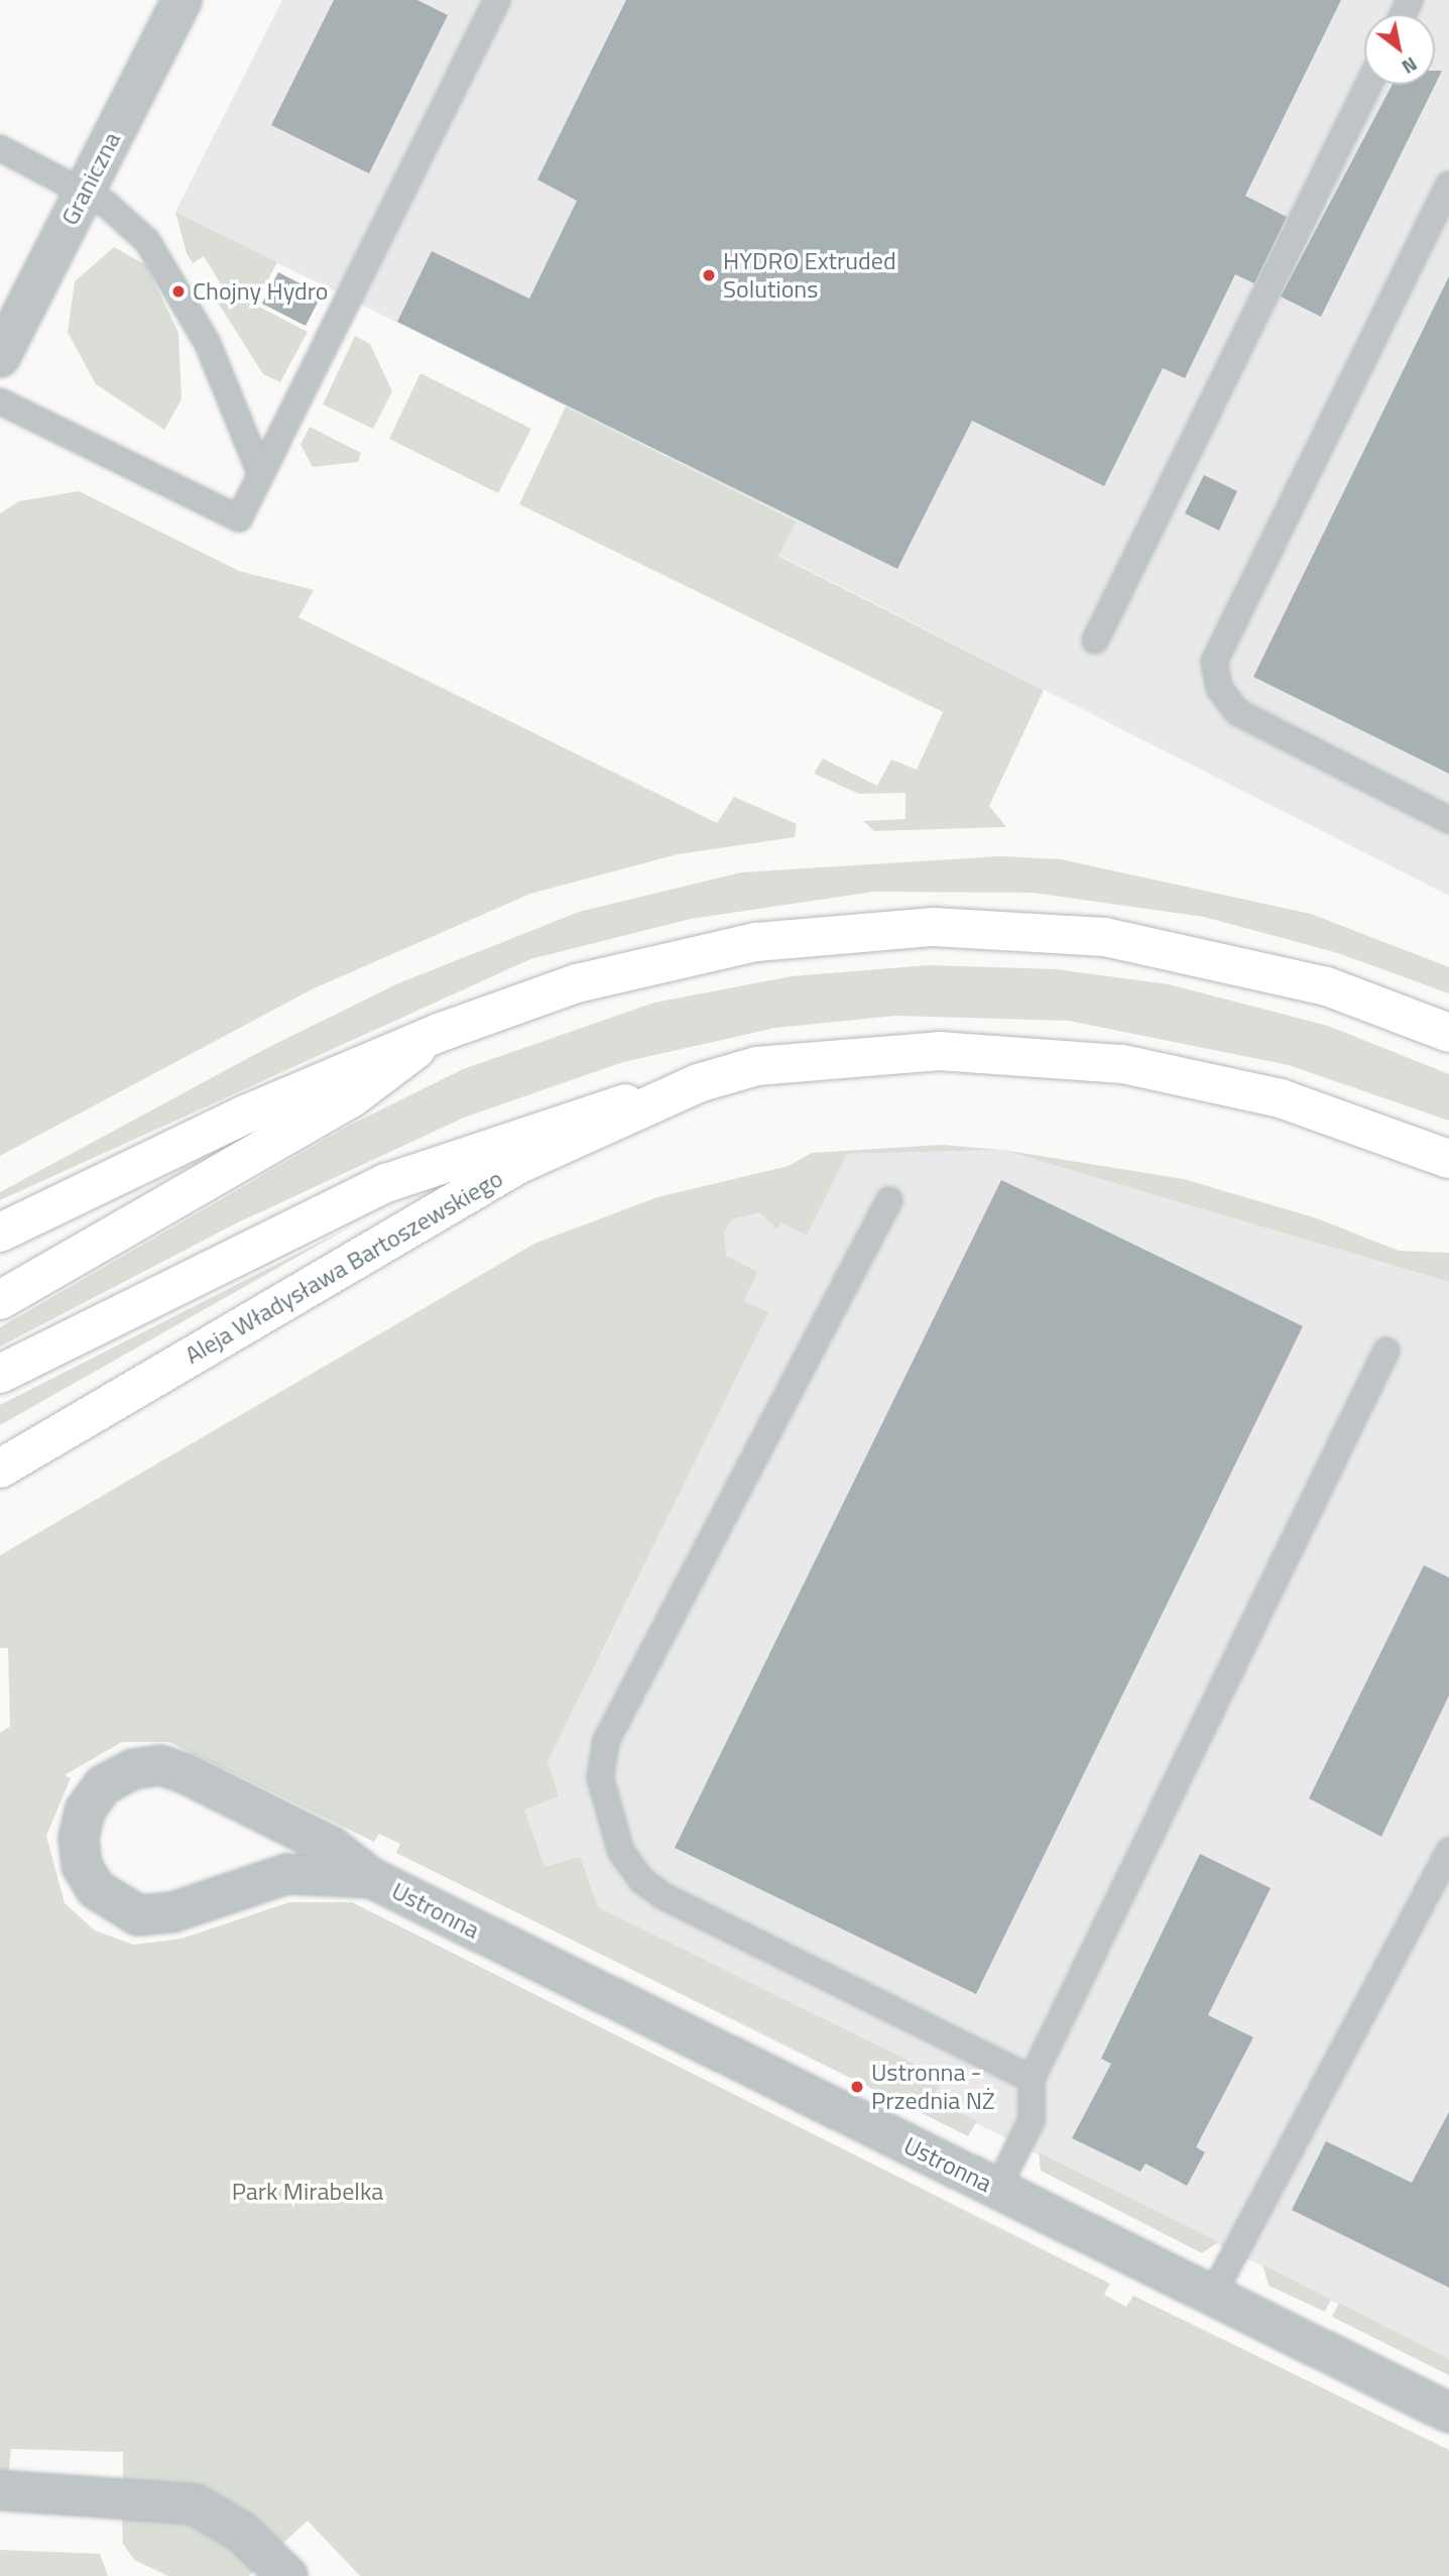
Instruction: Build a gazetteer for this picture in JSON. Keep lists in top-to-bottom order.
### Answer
{
  "streets": {
    "main road": ["Aleja Władysława Bartoszewskiego"],
    "street": ["Graniczna", "Ustronna"]
  },
  "parks": ["Park Mirabelka"],
  "places": ["HYDRO Extruded Solutions", "Chojny Hydro", "Ustronna - Przednia NŻ"],
  "north": "bottom right"
}
